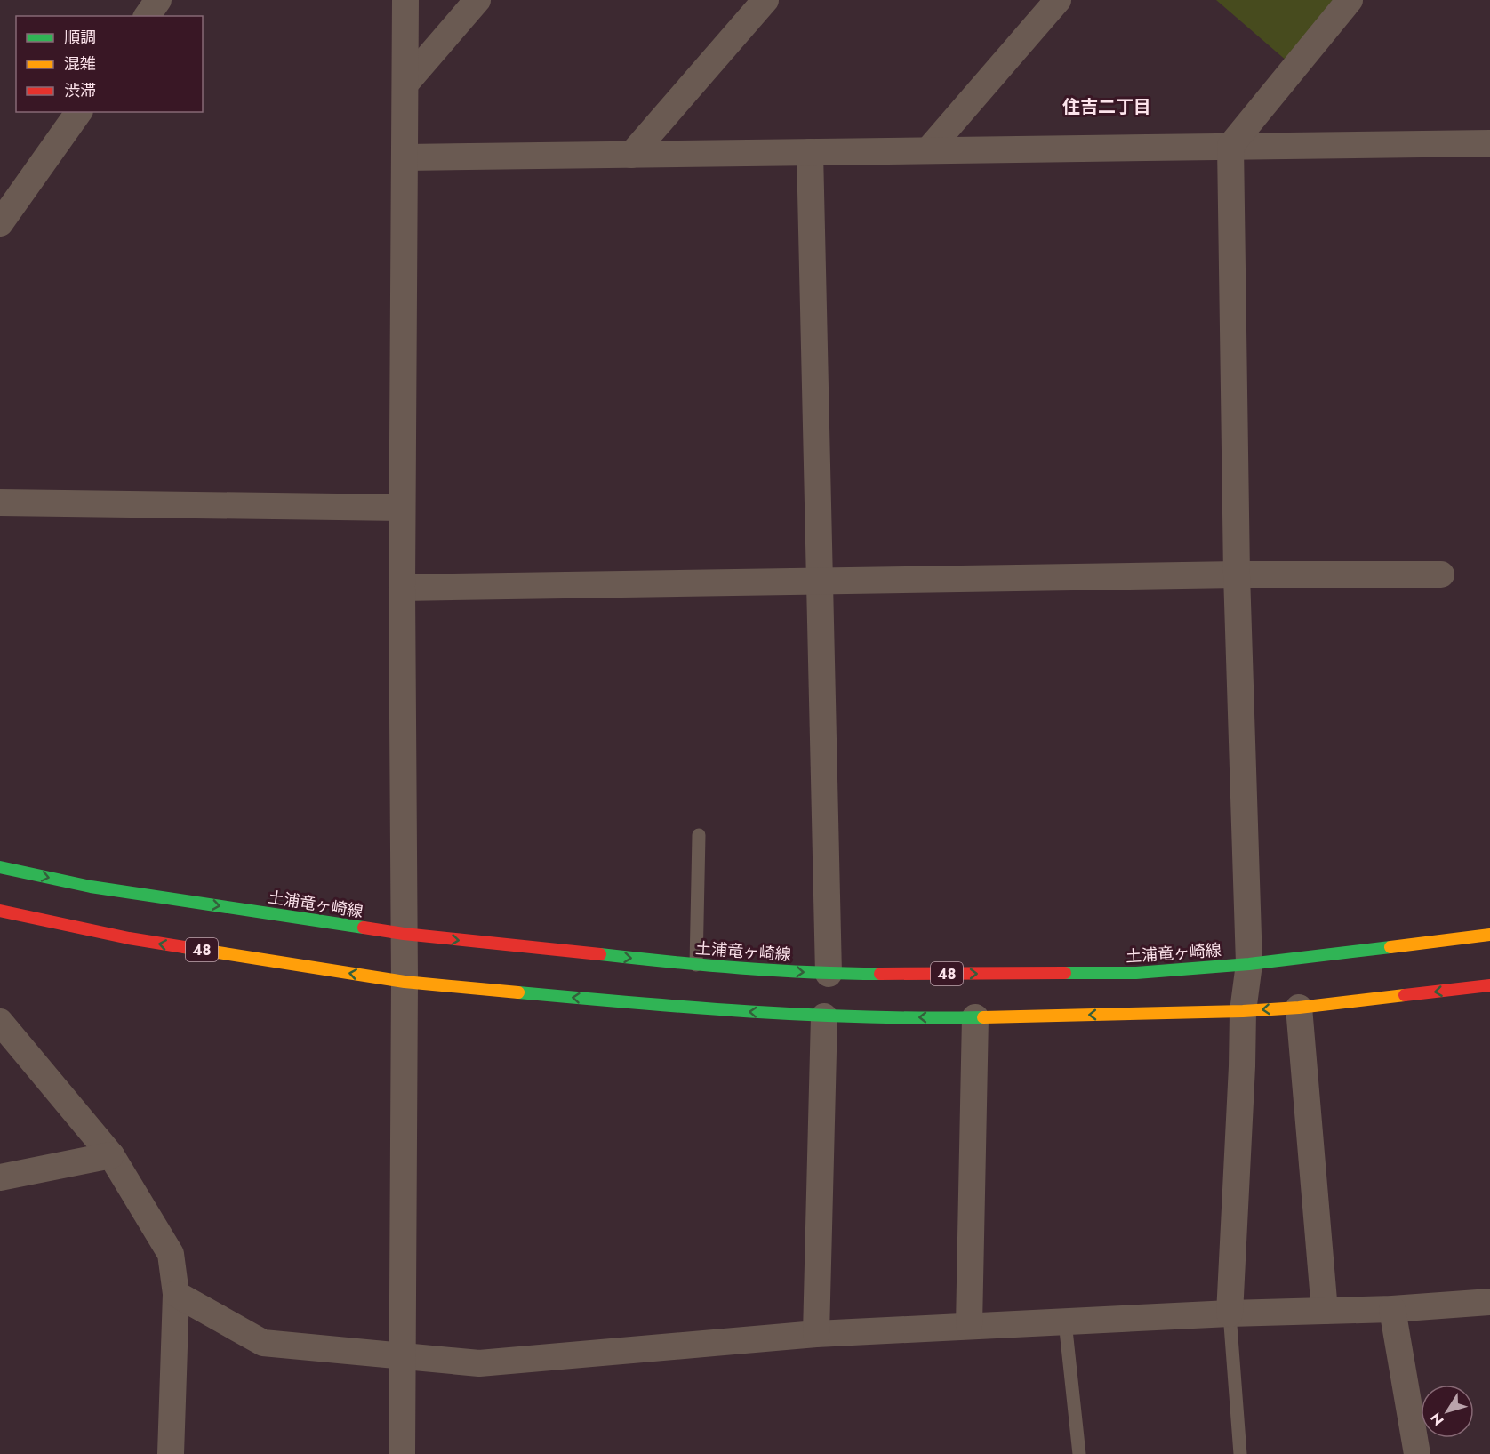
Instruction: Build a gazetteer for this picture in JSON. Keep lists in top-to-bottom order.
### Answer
{
  "streets": {
    "main road": ["土浦竜ヶ崎線", "48"]
  },
  "districts": ["住吉二丁目"],
  "legend": ["順調", "混雑", "渋滞"],
  "north": "bottom left"
}
